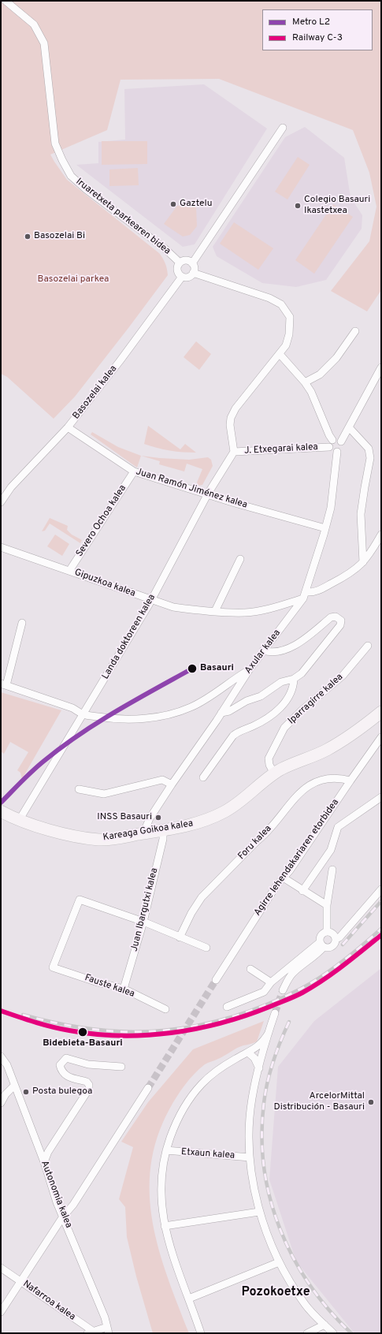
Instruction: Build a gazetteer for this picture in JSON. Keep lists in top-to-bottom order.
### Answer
{
  "streets": {
    "main road": ["Kareaga Goikoa kalea"],
    "street": [
      "Iruaretxeta parkearen bidea",
      "Basozelai kalea",
      "J. Etxegarai kalea",
      "Juan Ramón Jiménez kalea",
      "Severo Ochoa kalea",
      "Gipuzkoa kalea",
      "Landa doktoreen kalea",
      "Axular kalea",
      "Iparragirre kalea",
      "Foru kalea",
      "Agirre lehendakariaren etorbidea",
      "Juan Ibargutxi kalea",
      "Fauste kalea",
      "Etxaun kalea",
      "Autonomia kalea",
      "Nafarroa kalea"
    ]
  },
  "crossings": [
    ["Iruaretxeta parkearen bidea", "Basozelai kalea"],
    ["Basozelai kalea", "Juan Ramón Jiménez kalea"],
    ["J. Etxegarai kalea", "Landa doktoreen kalea"],
    ["J. Etxegarai kalea", "Axular kalea"],
    ["Juan Ramón Jiménez kalea", "Severo Ochoa kalea"],
    ["Juan Ramón Jiménez kalea", "Landa doktoreen kalea"],
    ["Juan Ramón Jiménez kalea", "Axular kalea"],
    ["Severo Ochoa kalea", "Gipuzkoa kalea"],
    ["Gipuzkoa kalea", "Landa doktoreen kalea"],
    ["Gipuzkoa kalea", "Axular kalea"],
    ["Landa doktoreen kalea", "Kareaga Goikoa kalea"],
    ["Axular kalea", "Kareaga Goikoa kalea"],
    ["Iparragirre kalea", "Kareaga Goikoa kalea"],
    ["Kareaga Goikoa kalea", "Juan Ibargutxi kalea"],
    ["Foru kalea", "Agirre lehendakariaren etorbidea"],
    ["Juan Ibargutxi kalea", "Fauste kalea"]
  ],
  "districts": ["Pozokoetxe"],
  "parks": ["Basozelai parkea"],
  "places": [
    "Gaztelu",
    "Colegio Basauri Ikastetxea",
    "Basozelai Bi",
    "Basauri",
    "INSS Basauri",
    "Bidebieta-Basauri",
    "Posta bulegoa",
    "ArcelorMittal Distribución - Basauri"
  ],
  "lines": ["metro line L2", "rail line C-3"],
  "legend": ["Metro L2", "Railway C-3"]
}
